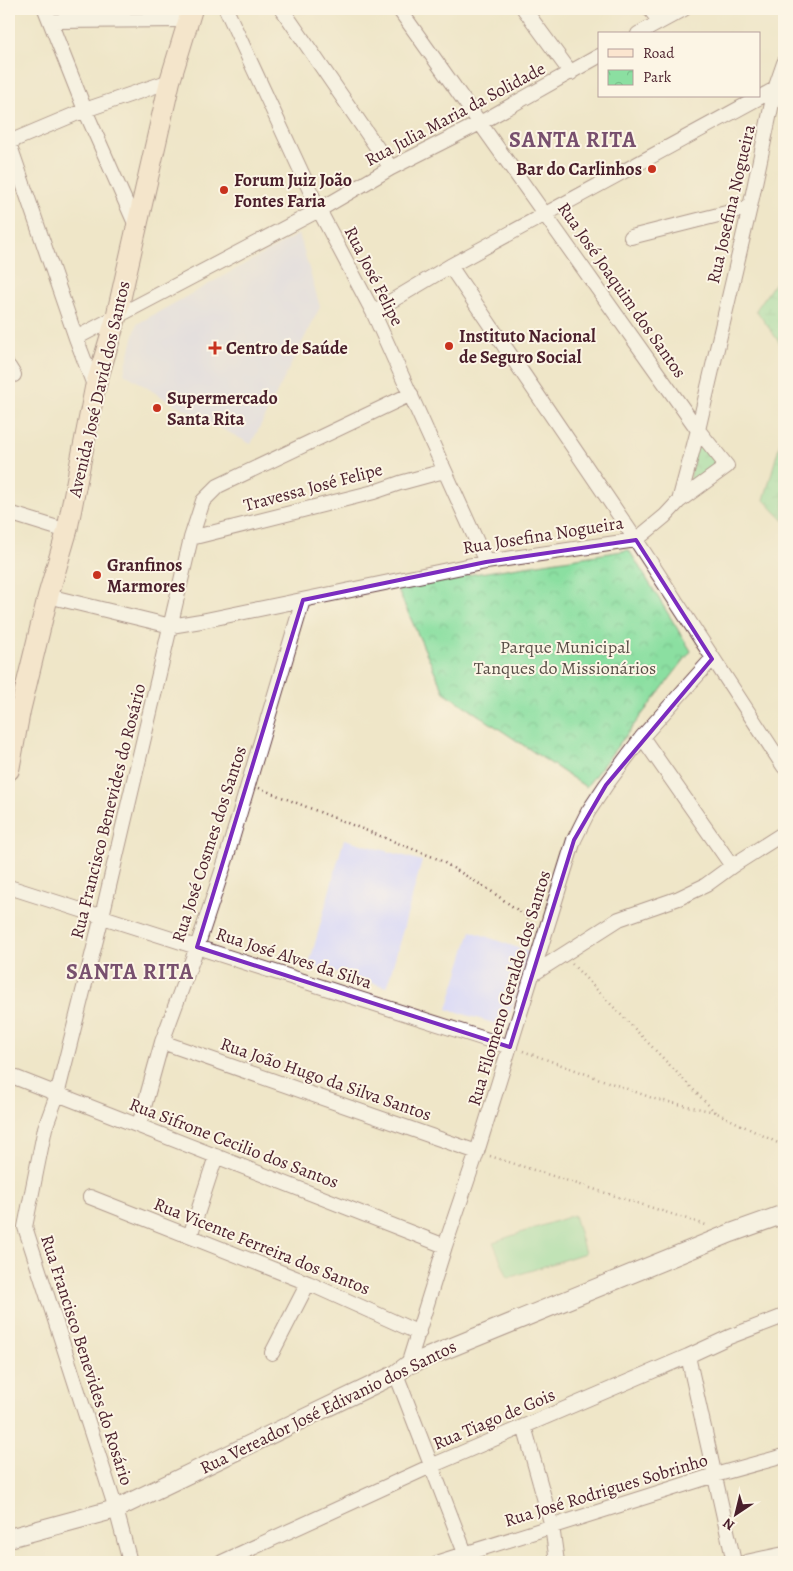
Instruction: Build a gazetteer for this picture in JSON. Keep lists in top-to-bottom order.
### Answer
{
  "streets": {
    "main road": ["Avenida José David dos Santos"],
    "street": [
      "Rua Julia Maria da Solidade",
      "Rua Josefina Nogueira",
      "Rua José Felipe",
      "Rua José Joaquim dos Santos",
      "Travessa José Felipe",
      "Rua Francisco Benevides do Rosário",
      "Rua José Cosmes dos Santos",
      "Rua José Alves da Silva",
      "Rua Filomeno Geraldo dos Santos",
      "Rua João Hugo da Silva Santos",
      "Rua Sifrone Cecilio dos Santos",
      "Rua Vicente Ferreira dos Santos",
      "Rua Vereador José Edivanio dos Santos",
      "Rua Tiago de Gois",
      "Rua José Rodrigues Sobrinho"
    ]
  },
  "crossings": [
    ["Rua Julia Maria da Solidade", "Rua José Felipe"],
    ["Rua Julia Maria da Solidade", "Rua José Joaquim dos Santos"],
    ["Rua Julia Maria da Solidade", "Avenida José David dos Santos"],
    ["Rua Josefina Nogueira", "Rua José Felipe"],
    ["Rua Josefina Nogueira", "Rua José Joaquim dos Santos"],
    ["Rua Josefina Nogueira", "Avenida José David dos Santos"],
    ["Rua Josefina Nogueira", "Rua Francisco Benevides do Rosário"],
    ["Rua Josefina Nogueira", "Rua José Cosmes dos Santos"],
    ["Rua José Felipe", "Travessa José Felipe"],
    ["Rua José Felipe", "Rua Francisco Benevides do Rosário"],
    ["Travessa José Felipe", "Rua Francisco Benevides do Rosário"],
    ["Rua Francisco Benevides do Rosário", "Rua José Alves da Silva"],
    ["Rua Francisco Benevides do Rosário", "Rua Sifrone Cecilio dos Santos"],
    ["Rua Francisco Benevides do Rosário", "Rua Vereador José Edivanio dos Santos"],
    ["Rua José Cosmes dos Santos", "Rua José Alves da Silva"],
    ["Rua José Cosmes dos Santos", "Rua João Hugo da Silva Santos"],
    ["Rua José Cosmes dos Santos", "Rua Sifrone Cecilio dos Santos"],
    ["Rua José Alves da Silva", "Rua Filomeno Geraldo dos Santos"],
    ["Rua Filomeno Geraldo dos Santos", "Rua João Hugo da Silva Santos"],
    ["Rua Filomeno Geraldo dos Santos", "Rua Sifrone Cecilio dos Santos"],
    ["Rua Filomeno Geraldo dos Santos", "Rua Vicente Ferreira dos Santos"],
    ["Rua Filomeno Geraldo dos Santos", "Rua Vereador José Edivanio dos Santos"]
  ],
  "districts": ["SANTA RITA", "SANTA RITA"],
  "parks": ["Parque Municipal Tanques do Missionários"],
  "places": {
    "other": [
      "Bar do Carlinhos",
      "Forum Juiz João Fontes Faria",
      "Instituto Nacional de Seguro Social",
      "Supermercado Santa Rita",
      "Granfinos Marmores"
    ],
    "health": ["Centro de Saúde"]
  },
  "legend": ["Road", "Park"],
  "north": "bottom left"
}
